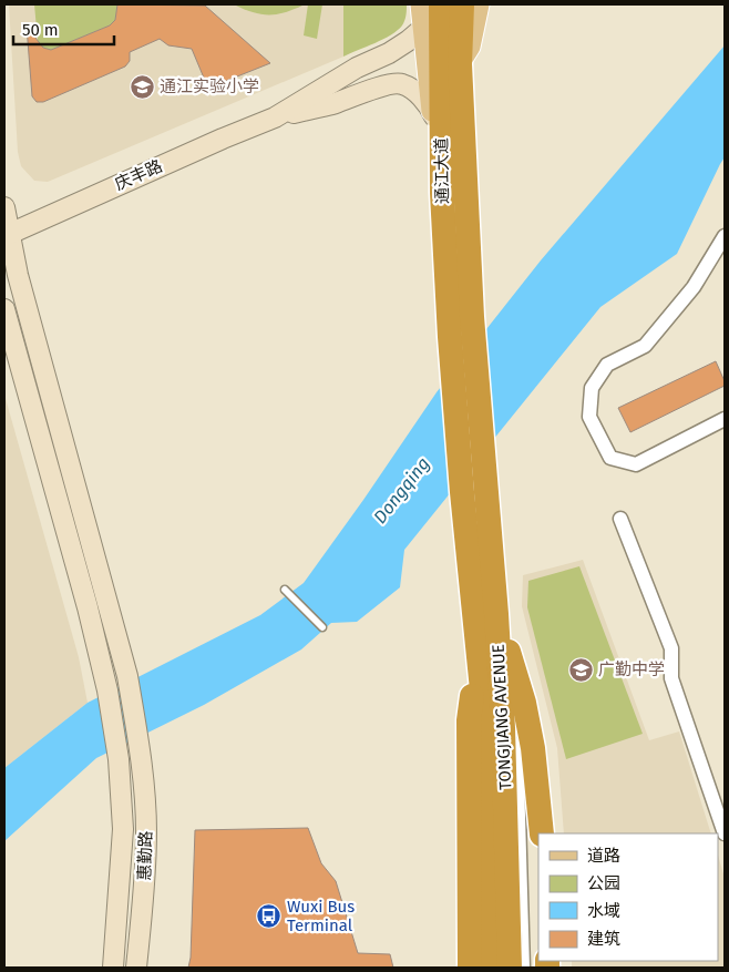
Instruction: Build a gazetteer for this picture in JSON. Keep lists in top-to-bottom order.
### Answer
{
  "streets": {
    "highway": ["通江大道", "TONGJIANG AVENUE"],
    "street": ["庆丰路", "惠勤路"]
  },
  "crossings": [
    ["通江大道", "TONGJIANG AVENUE"],
    ["庆丰路", "惠勤路"]
  ],
  "water": ["Dongqing"],
  "places": {
    "school or university": ["通江实验小学", "广勤中学"],
    "bus stop": ["Wuxi Bus Terminal"]
  },
  "legend": [
    "道路",
    "公园",
    "水域",
    "建筑"
  ],
  "scale_bar": "50 m"
}
